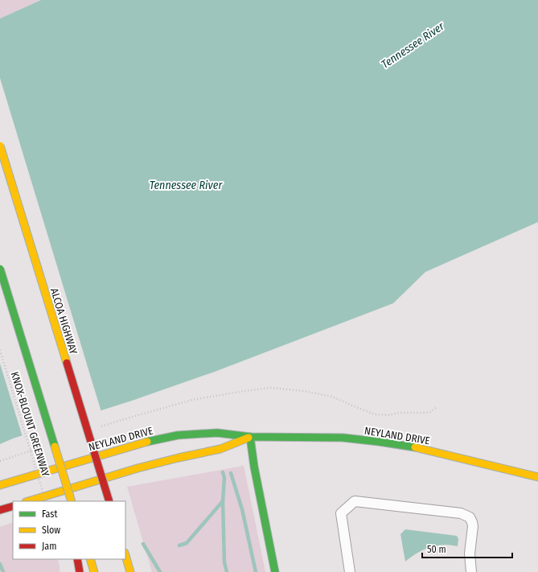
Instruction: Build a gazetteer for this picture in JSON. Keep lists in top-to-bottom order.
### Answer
{
  "streets": {
    "main road": ["ALCOA HIGHWAY", "NEYLAND DRIVE"],
    "path": ["KNOX-BLOUNT GREENWAY"]
  },
  "water": ["Tennessee River"],
  "legend": ["Fast", "Slow", "Jam"],
  "scale_bar": "50 m"
}
